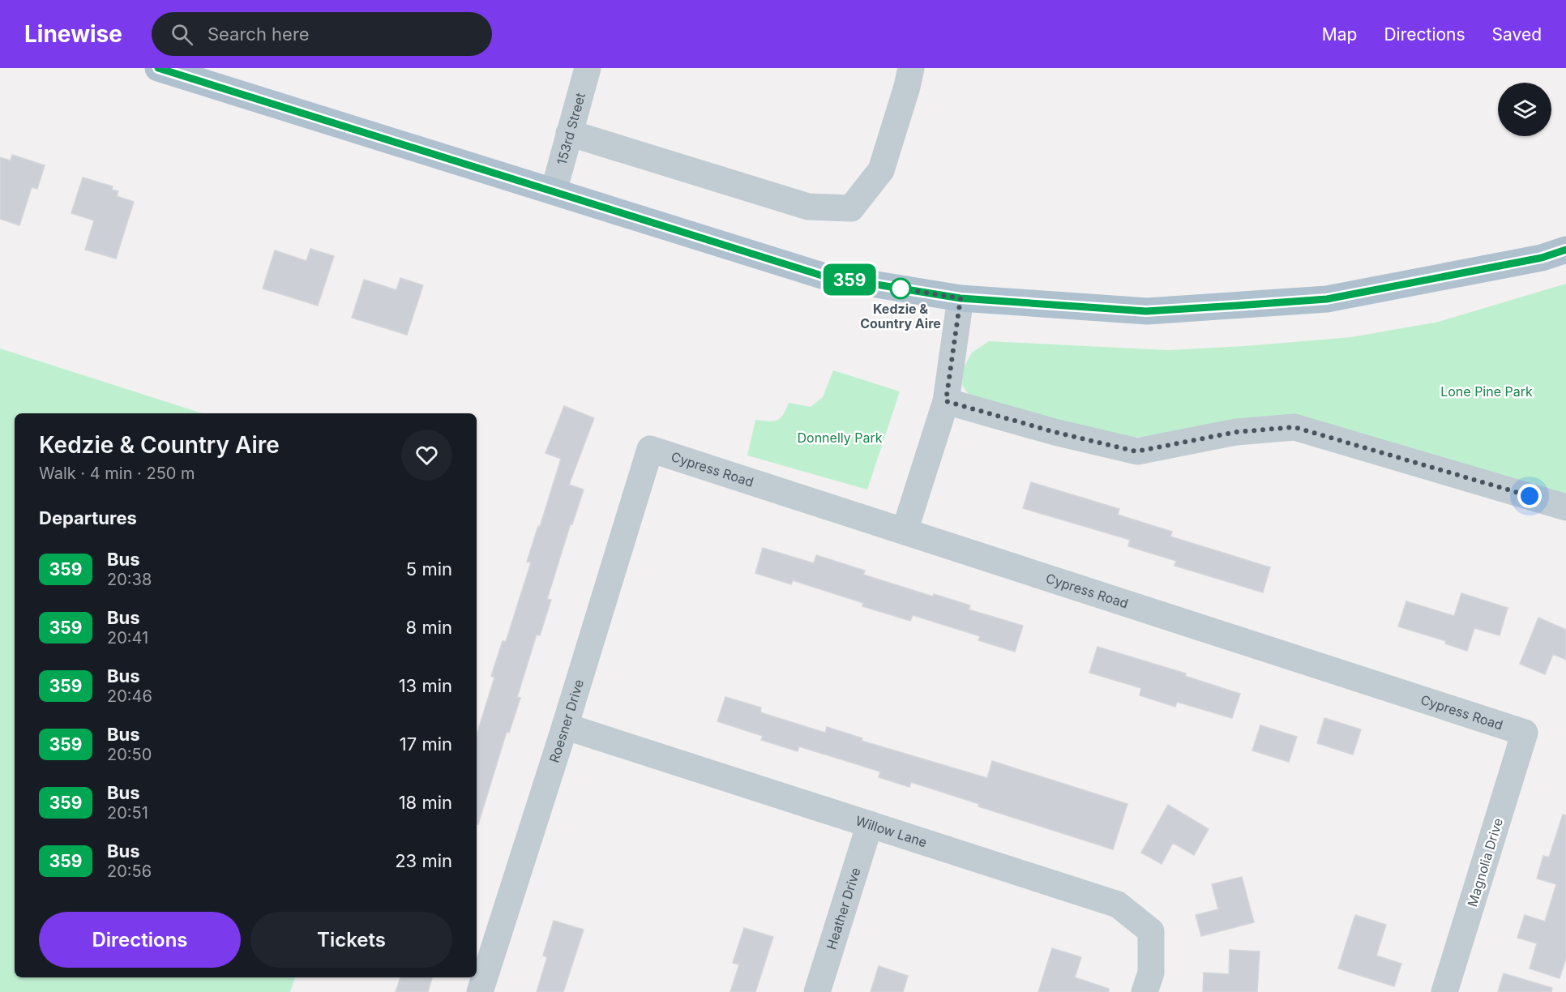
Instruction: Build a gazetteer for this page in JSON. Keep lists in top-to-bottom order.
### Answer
{
  "streets": {
    "street": [
      "153rd Street",
      "Cypress Road",
      "Roesner Drive",
      "Willow Lane",
      "Magnolia Drive",
      "Heather Drive"
    ]
  },
  "crossings": [
    ["Cypress Road", "Roesner Drive"],
    ["Cypress Road", "Magnolia Drive"],
    ["Roesner Drive", "Willow Lane"],
    ["Willow Lane", "Heather Drive"]
  ],
  "parks": ["Lone Pine Park", "Donnelly Park"],
  "places": ["Kedzie & Country Aire"],
  "lines": ["bus line 359"],
  "page": {
    "header": "Linewise",
    "search": "Search here",
    "nav": ["Map", "Directions", "Saved"],
    "on_map": "359",
    "heading": [
      ["Kedzie & Country Aire", "Walk · 4 min · 250 m"],
      "Departures"
    ],
    "list": [
      {
        "mark": "359",
        "name": "Bus",
        "note": "20:38",
        "value": "5 min"
      },
      {
        "mark": "359",
        "name": "Bus",
        "note": "20:41",
        "value": "8 min"
      },
      {
        "mark": "359",
        "name": "Bus",
        "note": "20:46",
        "value": "13 min"
      },
      {
        "mark": "359",
        "name": "Bus",
        "note": "20:50",
        "value": "17 min"
      },
      {
        "mark": "359",
        "name": "Bus",
        "note": "20:51",
        "value": "18 min"
      },
      {
        "mark": "359",
        "name": "Bus",
        "note": "20:56",
        "value": "23 min"
      }
    ],
    "buttons": ["Directions", "Tickets"]
  }
}
